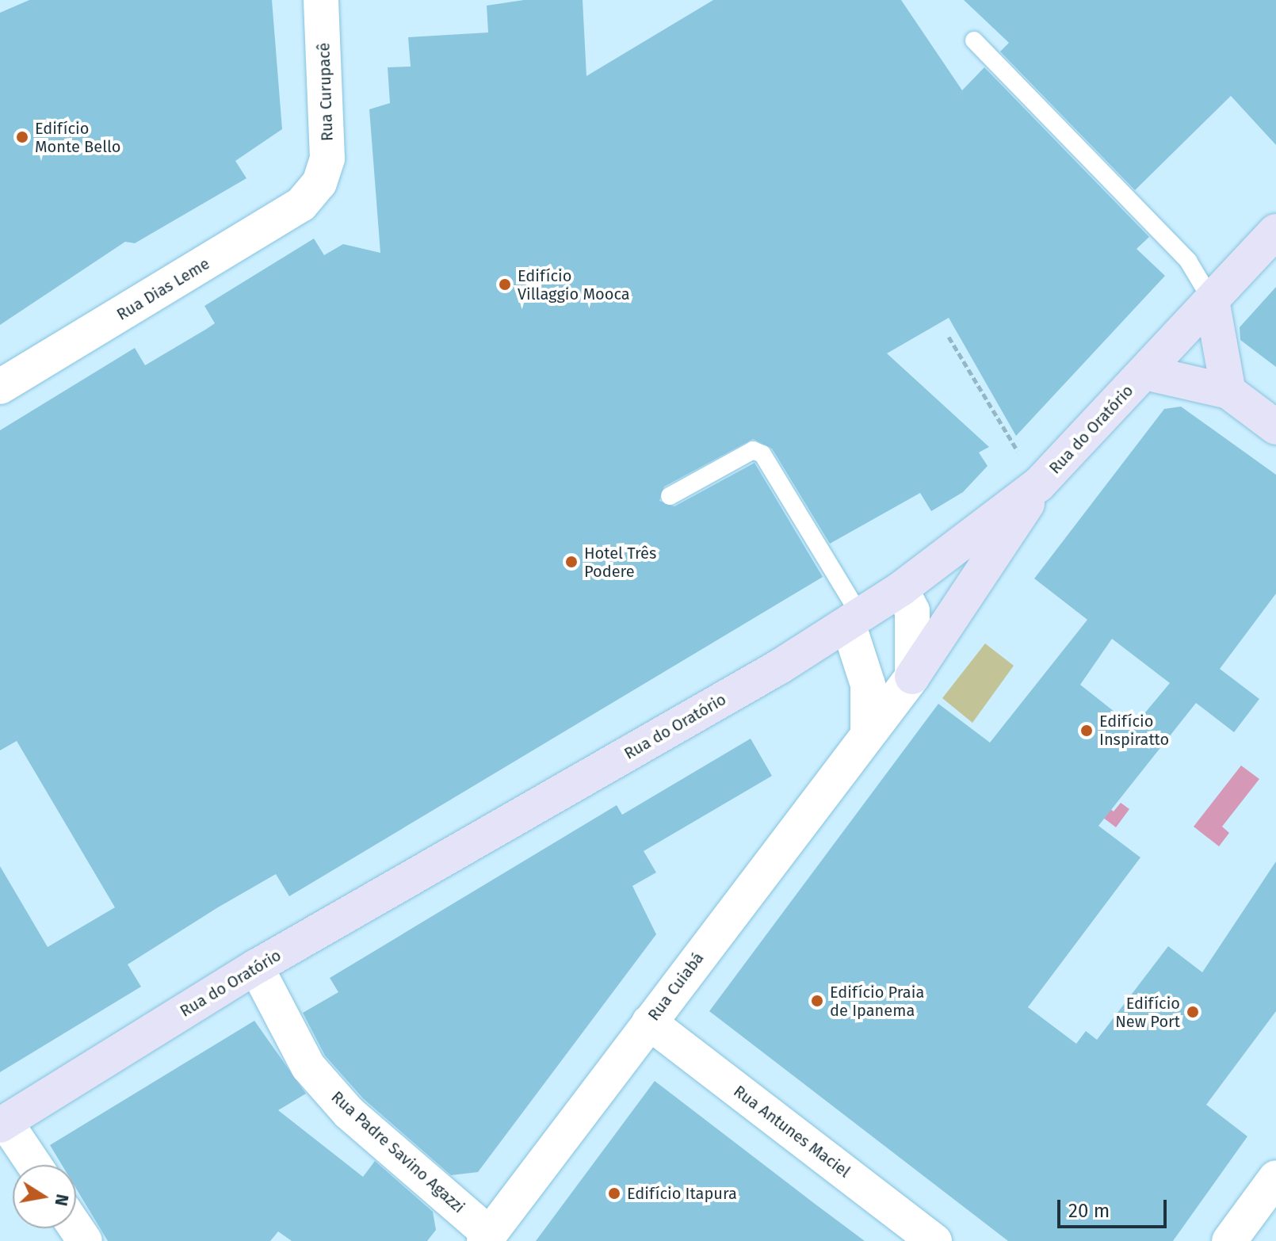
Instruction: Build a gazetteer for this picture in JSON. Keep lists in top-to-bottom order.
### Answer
{
  "streets": {
    "street": [
      "Rua Curupacê",
      "Rua Dias Leme",
      "Rua do Oratório",
      "Rua Cuiabá",
      "Rua Antunes Maciel",
      "Rua Padre Savino Agazzi"
    ]
  },
  "crossings": [
    ["Rua Curupacê", "Rua Dias Leme"],
    ["Rua do Oratório", "Rua Padre Savino Agazzi"],
    ["Rua Cuiabá", "Rua Antunes Maciel"],
    ["Rua Cuiabá", "Rua Padre Savino Agazzi"]
  ],
  "places": [
    "Edifício Monte Bello",
    "Edifício Villaggio Mooca",
    "Hotel Três Podere",
    "Edifício Inspiratto",
    "Edifício Praia de Ipanema",
    "Edifício New Port",
    "Edifício Itapura"
  ],
  "scale_bar": "20 m",
  "north": "right"
}
